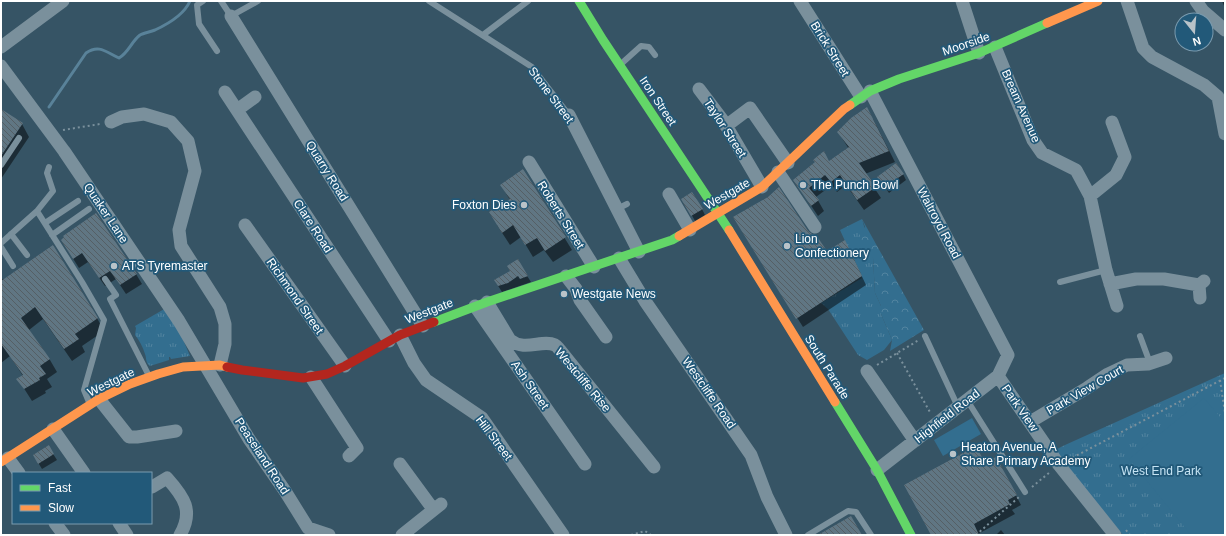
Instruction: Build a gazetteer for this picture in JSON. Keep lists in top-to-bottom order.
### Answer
{
  "streets": {
    "main road": [
      "Moorside",
      "Iron Street",
      "Westgate",
      "South Parade"
    ],
    "street": [
      "Brick Street",
      "Stone Street",
      "Bream Avenue",
      "Taylor Street",
      "Quarry Road",
      "Quaker Lane",
      "Roberts Street",
      "Waltroyd Road",
      "Clare Road",
      "Richmond Street",
      "Westcliffe Rise",
      "Ash Street",
      "Park View Court",
      "Westcliffe Road",
      "Park View",
      "Highfield Road",
      "Hill Street",
      "Peaseland Road"
    ]
  },
  "crossings": [
    ["Moorside", "Brick Street"],
    ["Moorside", "Bream Avenue"],
    ["Moorside", "Westgate"],
    ["Moorside", "Waltroyd Road"],
    ["Brick Street", "Waltroyd Road"],
    ["Stone Street", "Westgate"],
    ["Iron Street", "Westgate"],
    ["Iron Street", "South Parade"],
    ["Taylor Street", "Westgate"],
    ["Quarry Road", "Westgate"],
    ["Westgate", "Quaker Lane"],
    ["Westgate", "Roberts Street"],
    ["Westgate", "Clare Road"],
    ["Westgate", "Richmond Street"],
    ["Westgate", "South Parade"],
    ["Westgate", "Westcliffe Rise"],
    ["Westgate", "Ash Street"],
    ["Westgate", "Westcliffe Road"],
    ["Westgate", "Hill Street"],
    ["Westgate", "Peaseland Road"],
    ["Quaker Lane", "Peaseland Road"],
    ["Waltroyd Road", "Highfield Road"],
    ["South Parade", "Highfield Road"],
    ["Westcliffe Rise", "Ash Street"],
    ["Park View Court", "Park View"],
    ["Park View", "Highfield Road"]
  ],
  "parks": ["West End Park"],
  "places": [
    "The Punch Bowl",
    "Foxton Dies",
    "Lion Confectionery",
    "ATS Tyremaster",
    "Westgate News",
    "Heaton Avenue, A Share Primary Academy"
  ],
  "legend": ["Fast", "Slow"],
  "north": "bottom"
}
